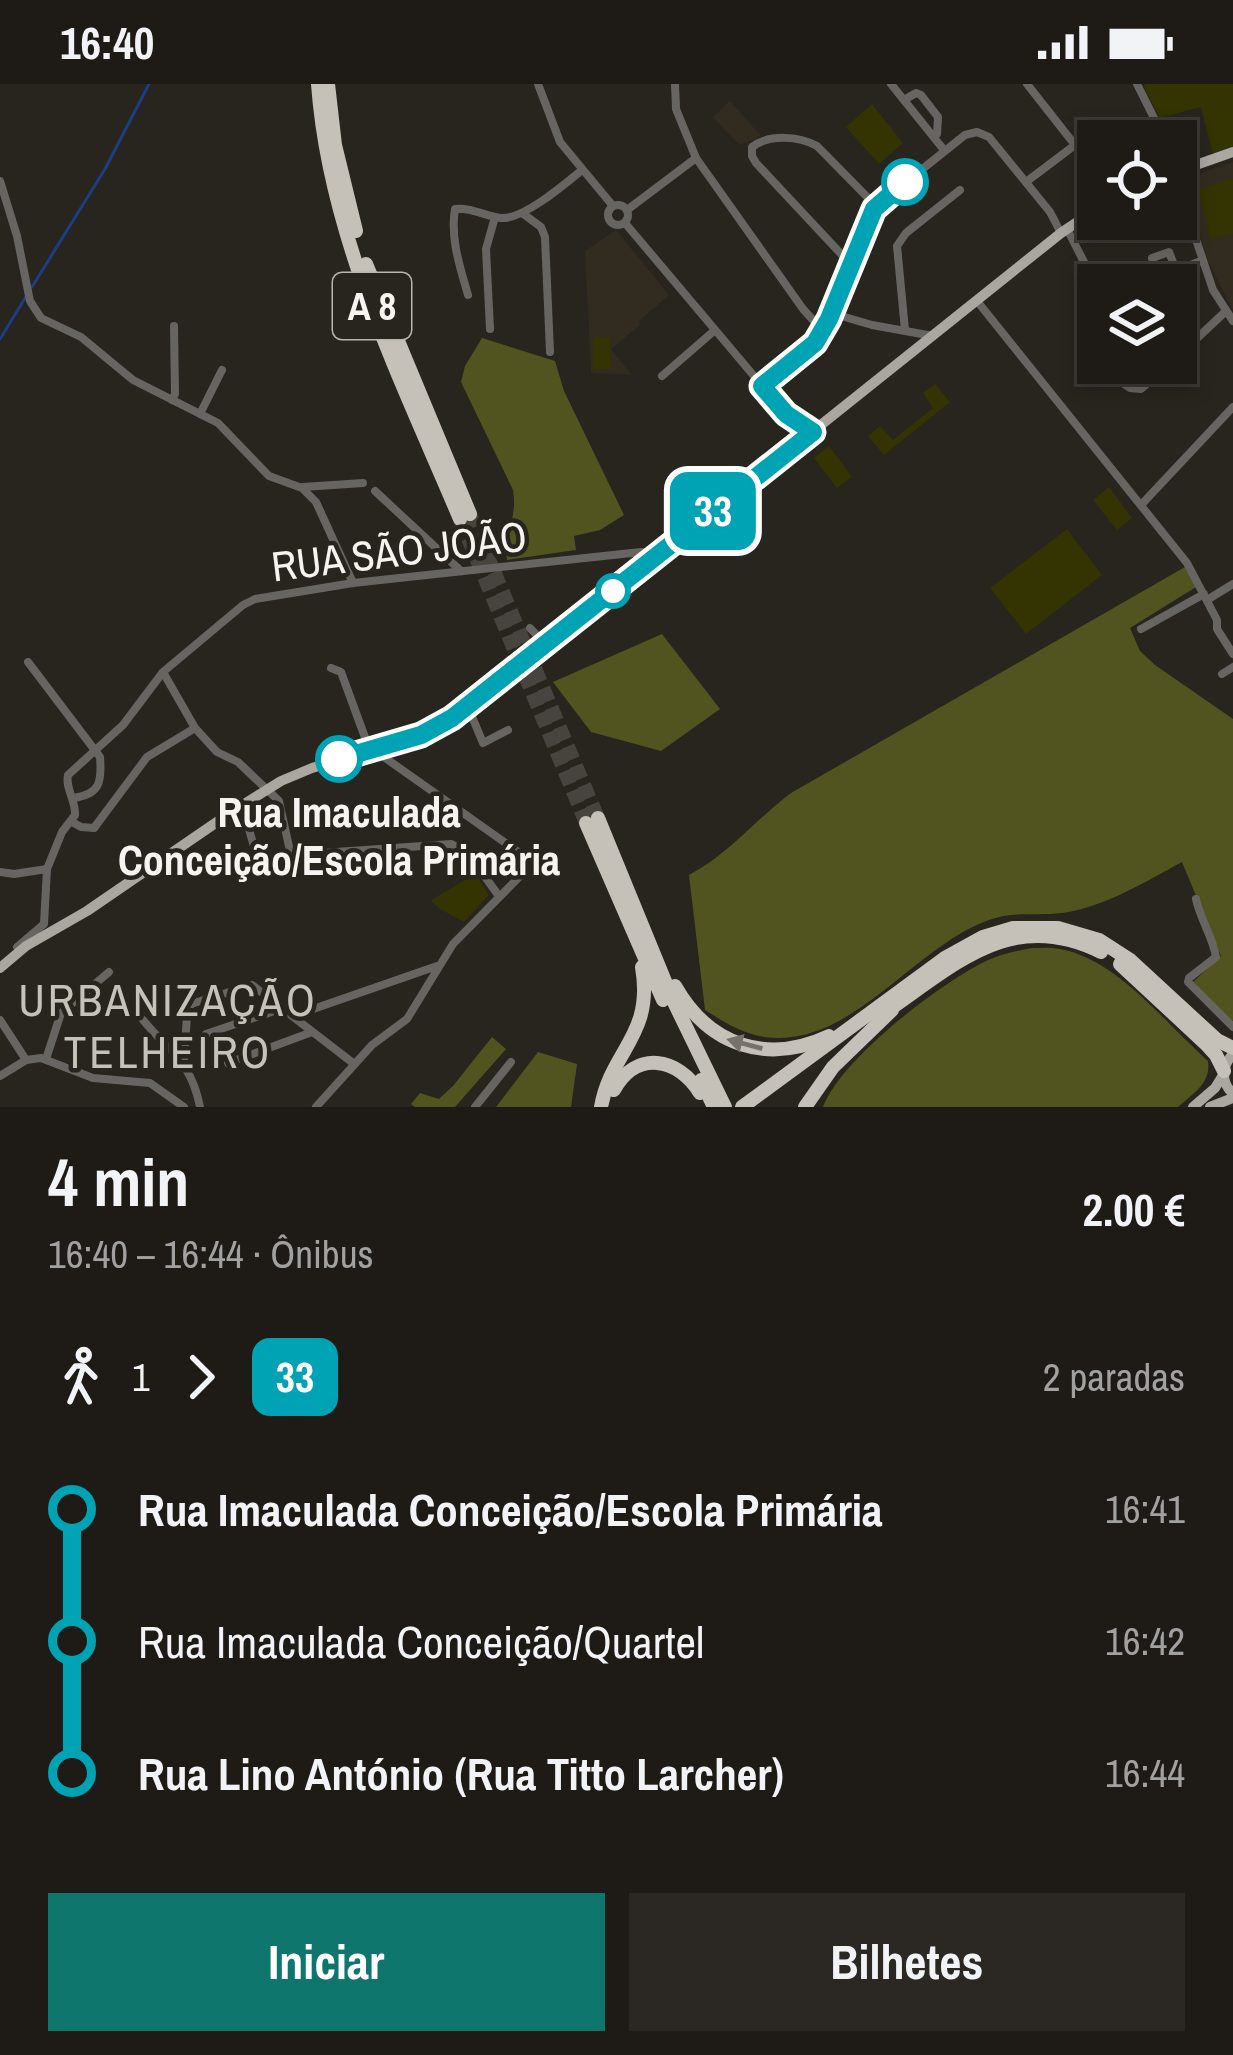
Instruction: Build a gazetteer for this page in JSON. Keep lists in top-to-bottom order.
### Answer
{
  "streets": {
    "highway": ["A 8"],
    "street": ["RUA SÃO JOÃO"]
  },
  "districts": ["URBANIZAÇÃO TELHEIRO"],
  "places": ["Rua Imaculada Conceição/Escola Primária"],
  "lines": ["bus line 33"],
  "page": {
    "status": "16:40",
    "on_map": "33",
    "heading": ["4 min", "16:40 – 16:44 · Ônibus", "2.00 €"],
    "legs": ["1", "33", "2 paradas"],
    "list": [
      {
        "name": "Rua Imaculada Conceição/Escola Primária",
        "value": "16:41"
      },
      {
        "name": "Rua Imaculada Conceição/Quartel",
        "value": "16:42"
      },
      {
        "name": "Rua Lino António (Rua Titto Larcher)",
        "value": "16:44"
      }
    ],
    "buttons": ["Iniciar", "Bilhetes"]
  }
}
